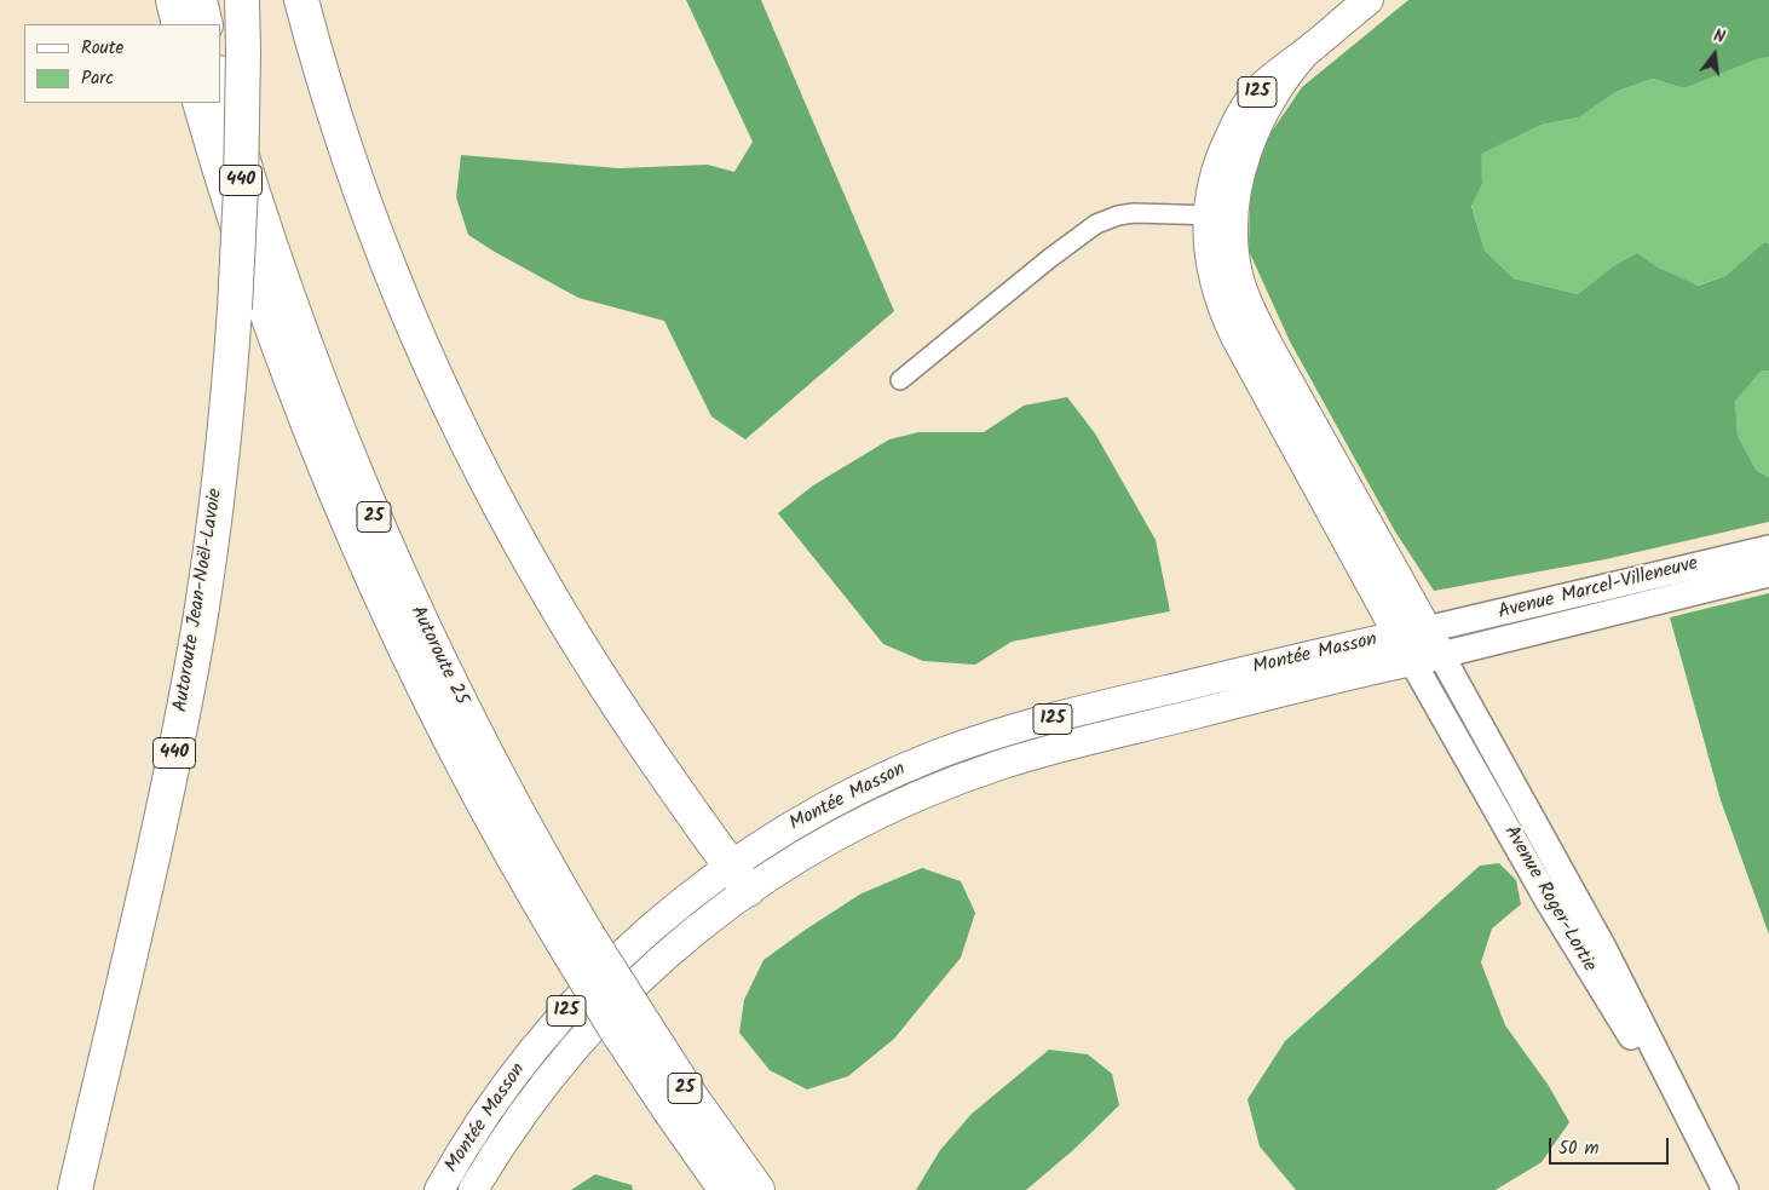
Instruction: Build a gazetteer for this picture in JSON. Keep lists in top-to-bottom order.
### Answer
{
  "streets": {
    "highway": [
      "440",
      "25",
      "Autoroute Jean-Noël-Lavoie",
      "Autoroute 25"
    ],
    "main road": ["125", "Montée Masson", "Avenue Roger-Lortie"],
    "street": ["Avenue Marcel-Villeneuve"]
  },
  "crossings": [
    ["Avenue Marcel-Villeneuve", "Montée Masson"],
    ["Avenue Marcel-Villeneuve", "Avenue Roger-Lortie"],
    ["Montée Masson", "Avenue Roger-Lortie"]
  ],
  "legend": ["Route", "Parc"],
  "scale_bar": "50 m",
  "north": "top"
}
